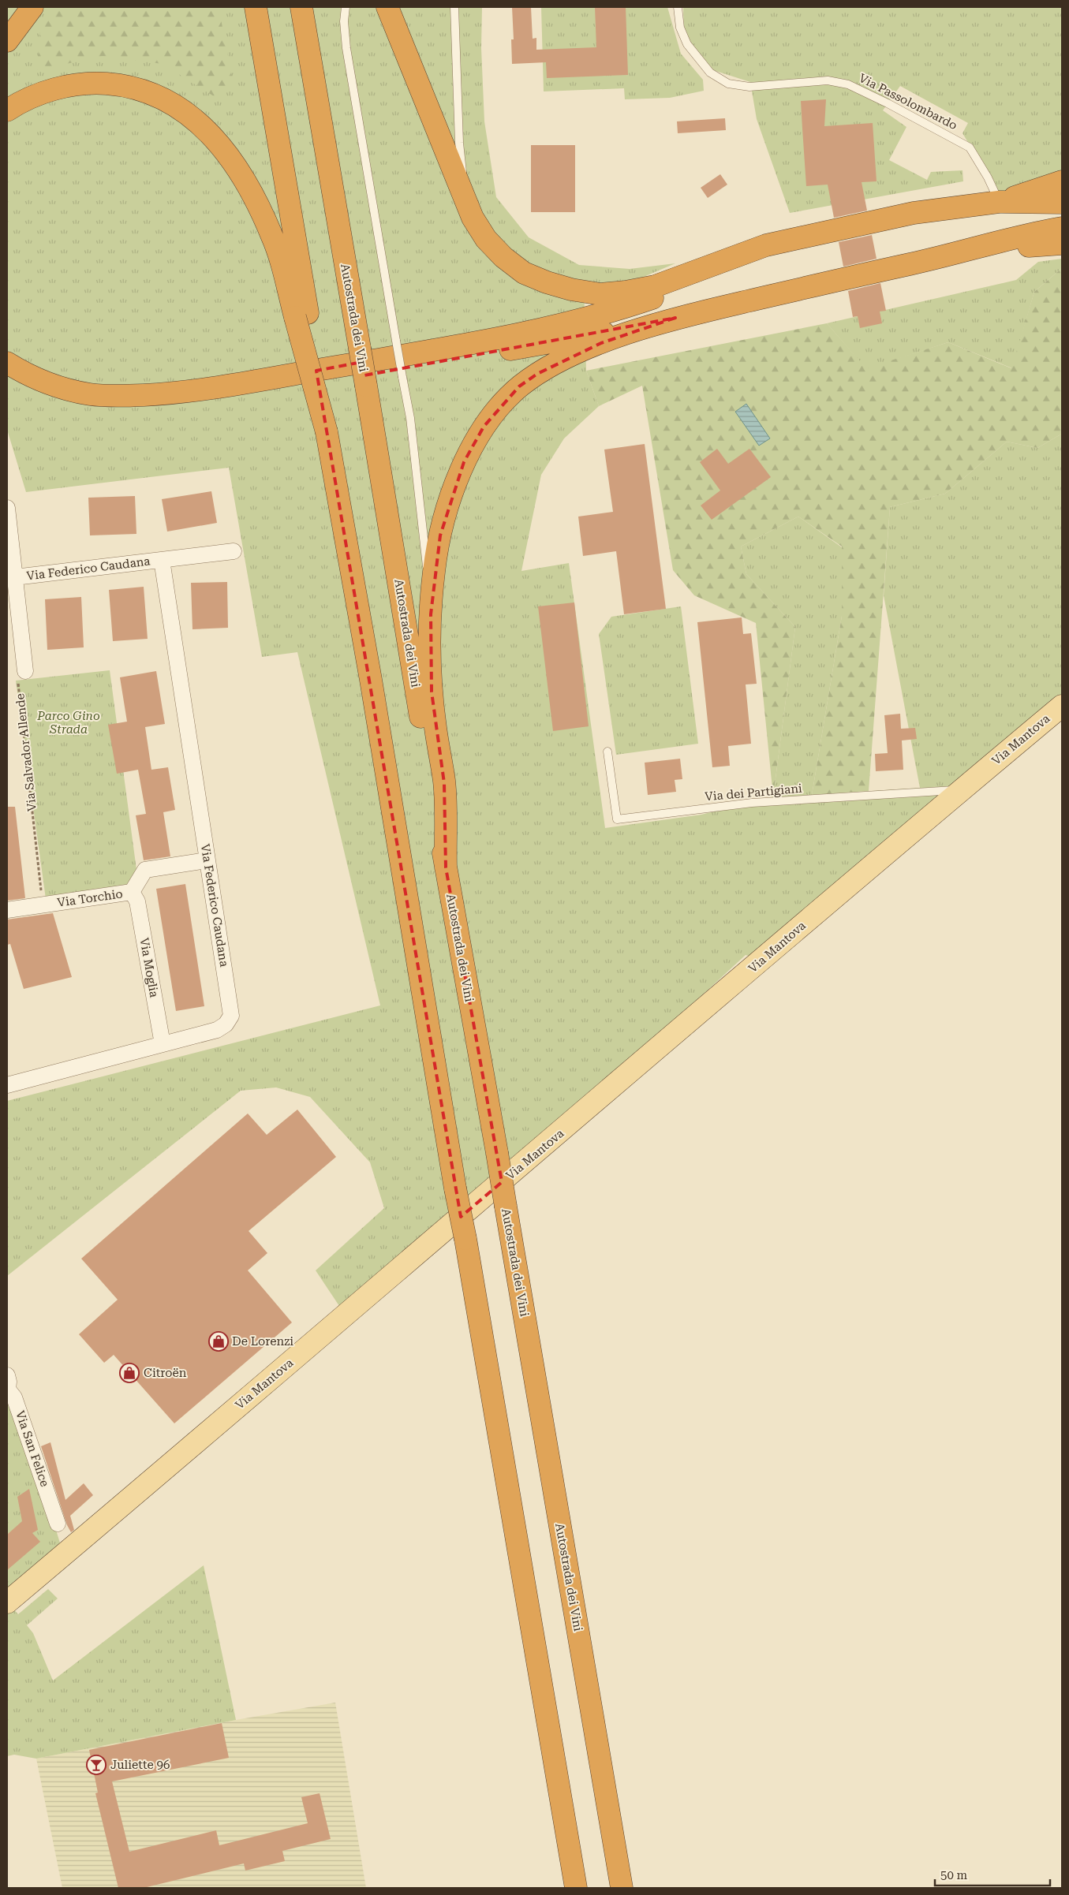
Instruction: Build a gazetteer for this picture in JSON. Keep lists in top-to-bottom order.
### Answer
{
  "streets": {
    "highway": ["Autostrada dei Vini"],
    "main road": ["Via Mantova"],
    "street": [
      "Via Federico Caudana",
      "Via Torchio",
      "Via Moglia",
      "Via San Felice"
    ],
    "lane": ["Via Passolombardo", "Via dei Partigiani"],
    "path": ["Via Salvador Allende"]
  },
  "crossings": [
    ["Via Federico Caudana", "Via Torchio"],
    ["Via Federico Caudana", "Via Moglia"],
    ["Via Mantova", "Via dei Partigiani"],
    ["Via Salvador Allende", "Via Torchio"],
    ["Via Torchio", "Via Moglia"]
  ],
  "parks": ["Parco Gino Strada"],
  "places": {
    "shop": ["De Lorenzi", "Citroën"],
    "bar": ["Juliette 96"]
  },
  "scale_bar": "50 m"
}
